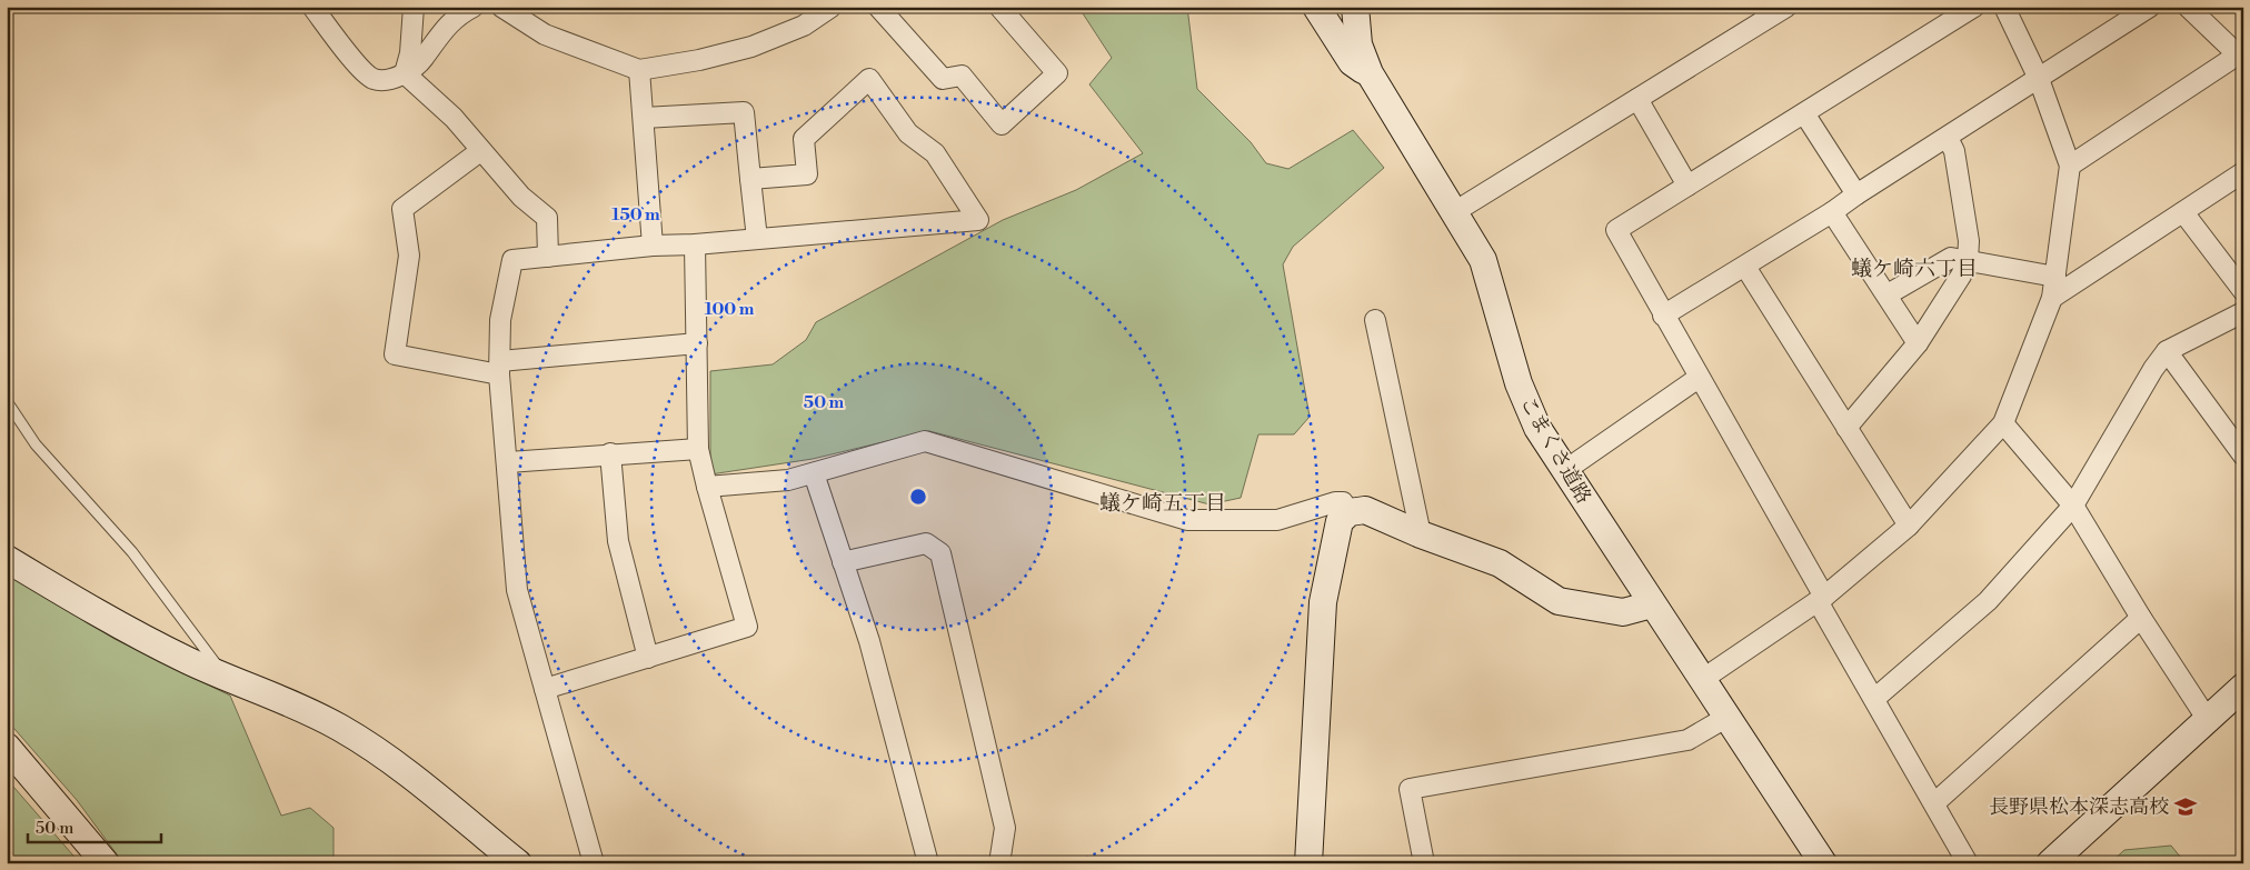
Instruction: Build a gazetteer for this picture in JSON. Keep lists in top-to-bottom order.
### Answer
{
  "streets": {
    "street": ["こまくさ道路"]
  },
  "districts": ["蟻ケ崎六丁目", "蟻ケ崎五丁目"],
  "places": {
    "school or university": ["長野県松本深志高校"]
  },
  "scale_bar": "50 m",
  "rings": ["150 m", "100 m", "50 m"]
}
